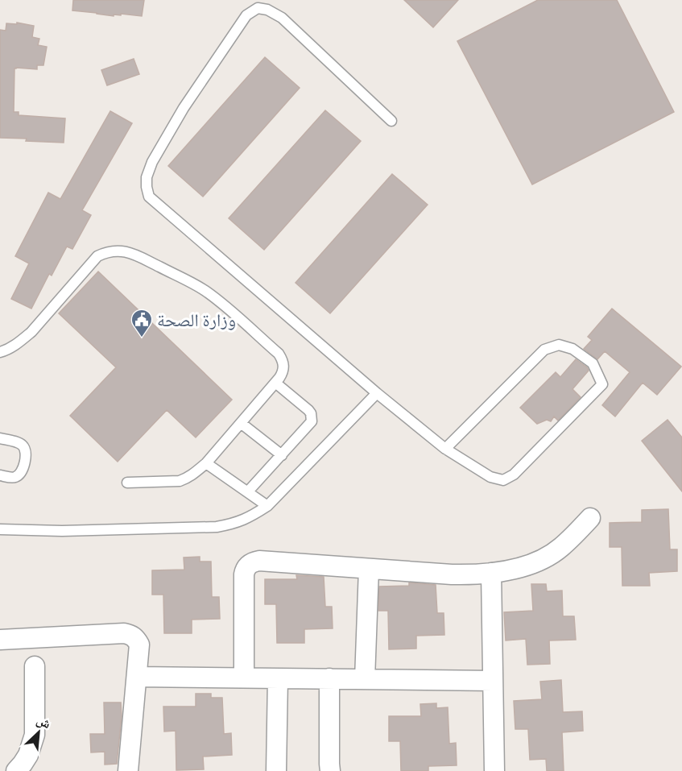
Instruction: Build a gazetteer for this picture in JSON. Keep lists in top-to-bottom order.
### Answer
{
  "places": {
    "public building": ["وزارة الصحة"]
  },
  "north": "top right"
}
